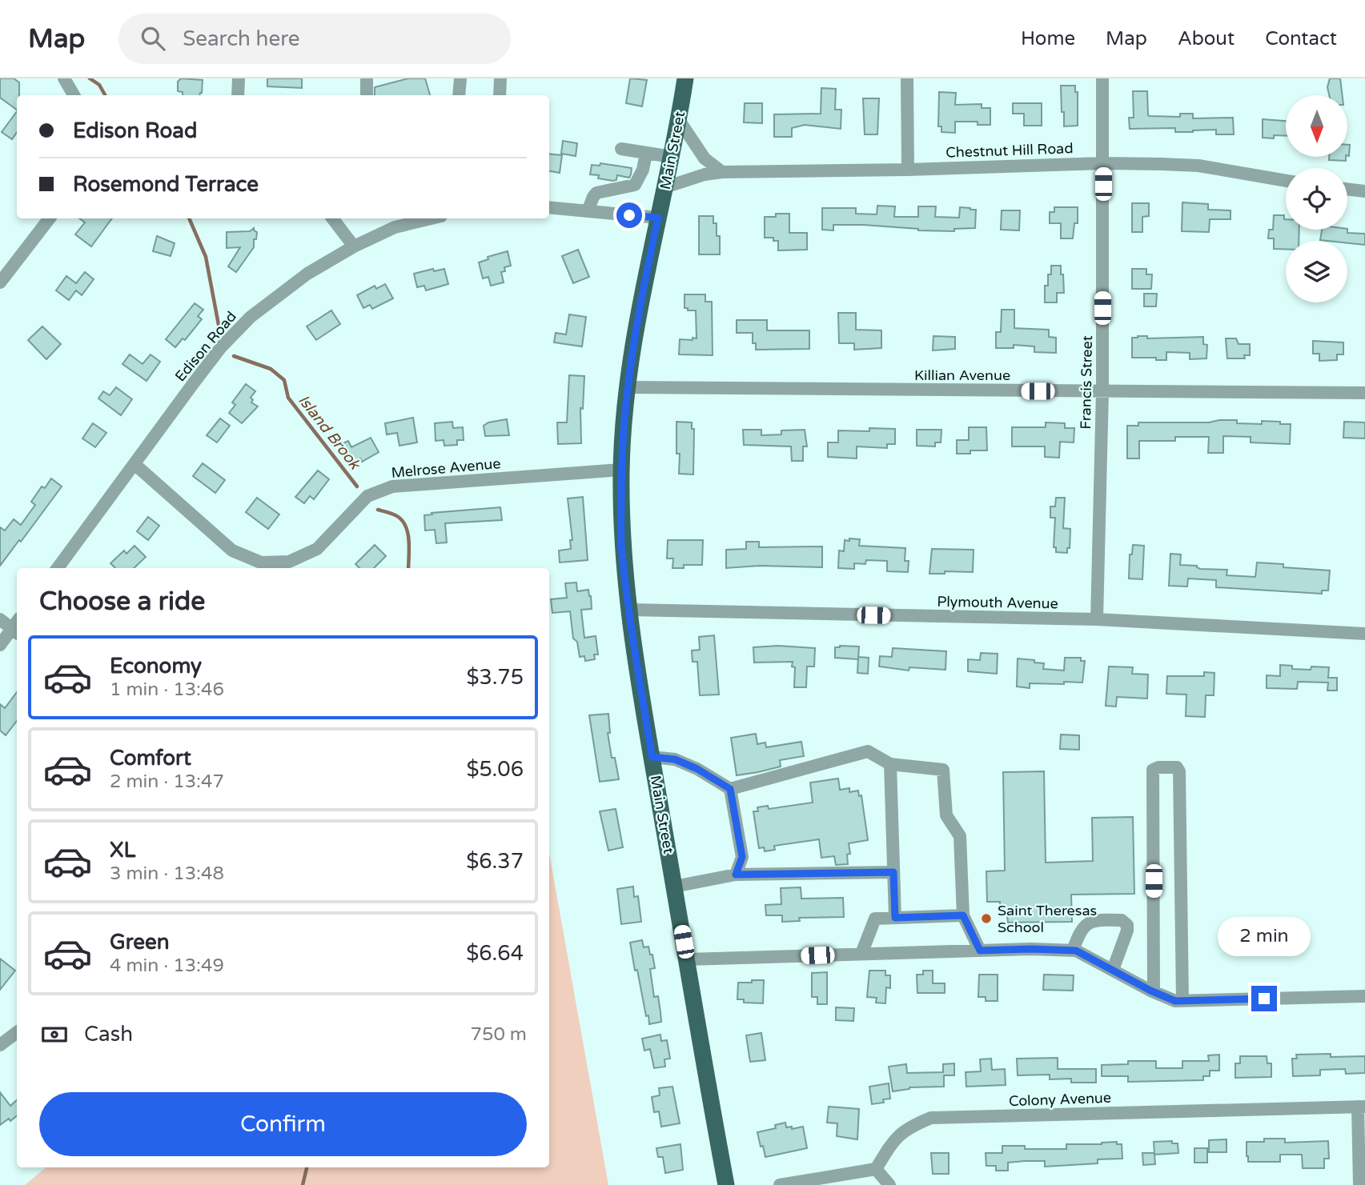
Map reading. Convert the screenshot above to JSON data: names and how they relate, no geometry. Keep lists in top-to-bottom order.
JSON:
{
  "streets": {
    "main road": ["Main Street"],
    "street": [
      "Chestnut Hill Road",
      "Edison Road",
      "Killian Avenue",
      "Francis Street",
      "Melrose Avenue",
      "Plymouth Avenue",
      "Colony Avenue"
    ]
  },
  "crossings": [
    ["Main Street", "Chestnut Hill Road"],
    ["Main Street", "Killian Avenue"],
    ["Main Street", "Melrose Avenue"],
    ["Main Street", "Plymouth Avenue"],
    ["Chestnut Hill Road", "Francis Street"],
    ["Edison Road", "Melrose Avenue"],
    ["Killian Avenue", "Francis Street"],
    ["Francis Street", "Plymouth Avenue"]
  ],
  "water": ["Island Brook"],
  "places": ["Saint Theresas School"],
  "north": "bottom",
  "page": {
    "header": "Map",
    "search": "Search here",
    "nav": [
      "Home",
      "Map",
      "About",
      "Contact"
    ],
    "banner": ["Edison Road", "Rosemond Terrace"],
    "heading": "Choose a ride",
    "list": [
      {
        "name": "Economy",
        "note": "1 min · 13:46",
        "value": "$3.75"
      },
      {
        "name": "Comfort",
        "note": "2 min · 13:47",
        "value": "$5.06"
      },
      {
        "name": "XL",
        "note": "3 min · 13:48",
        "value": "$6.37"
      },
      {
        "name": "Green",
        "note": "4 min · 13:49",
        "value": "$6.64"
      }
    ],
    "bubble": "2 min",
    "pay": ["Cash", "750 m"],
    "buttons": "Confirm"
  }
}
